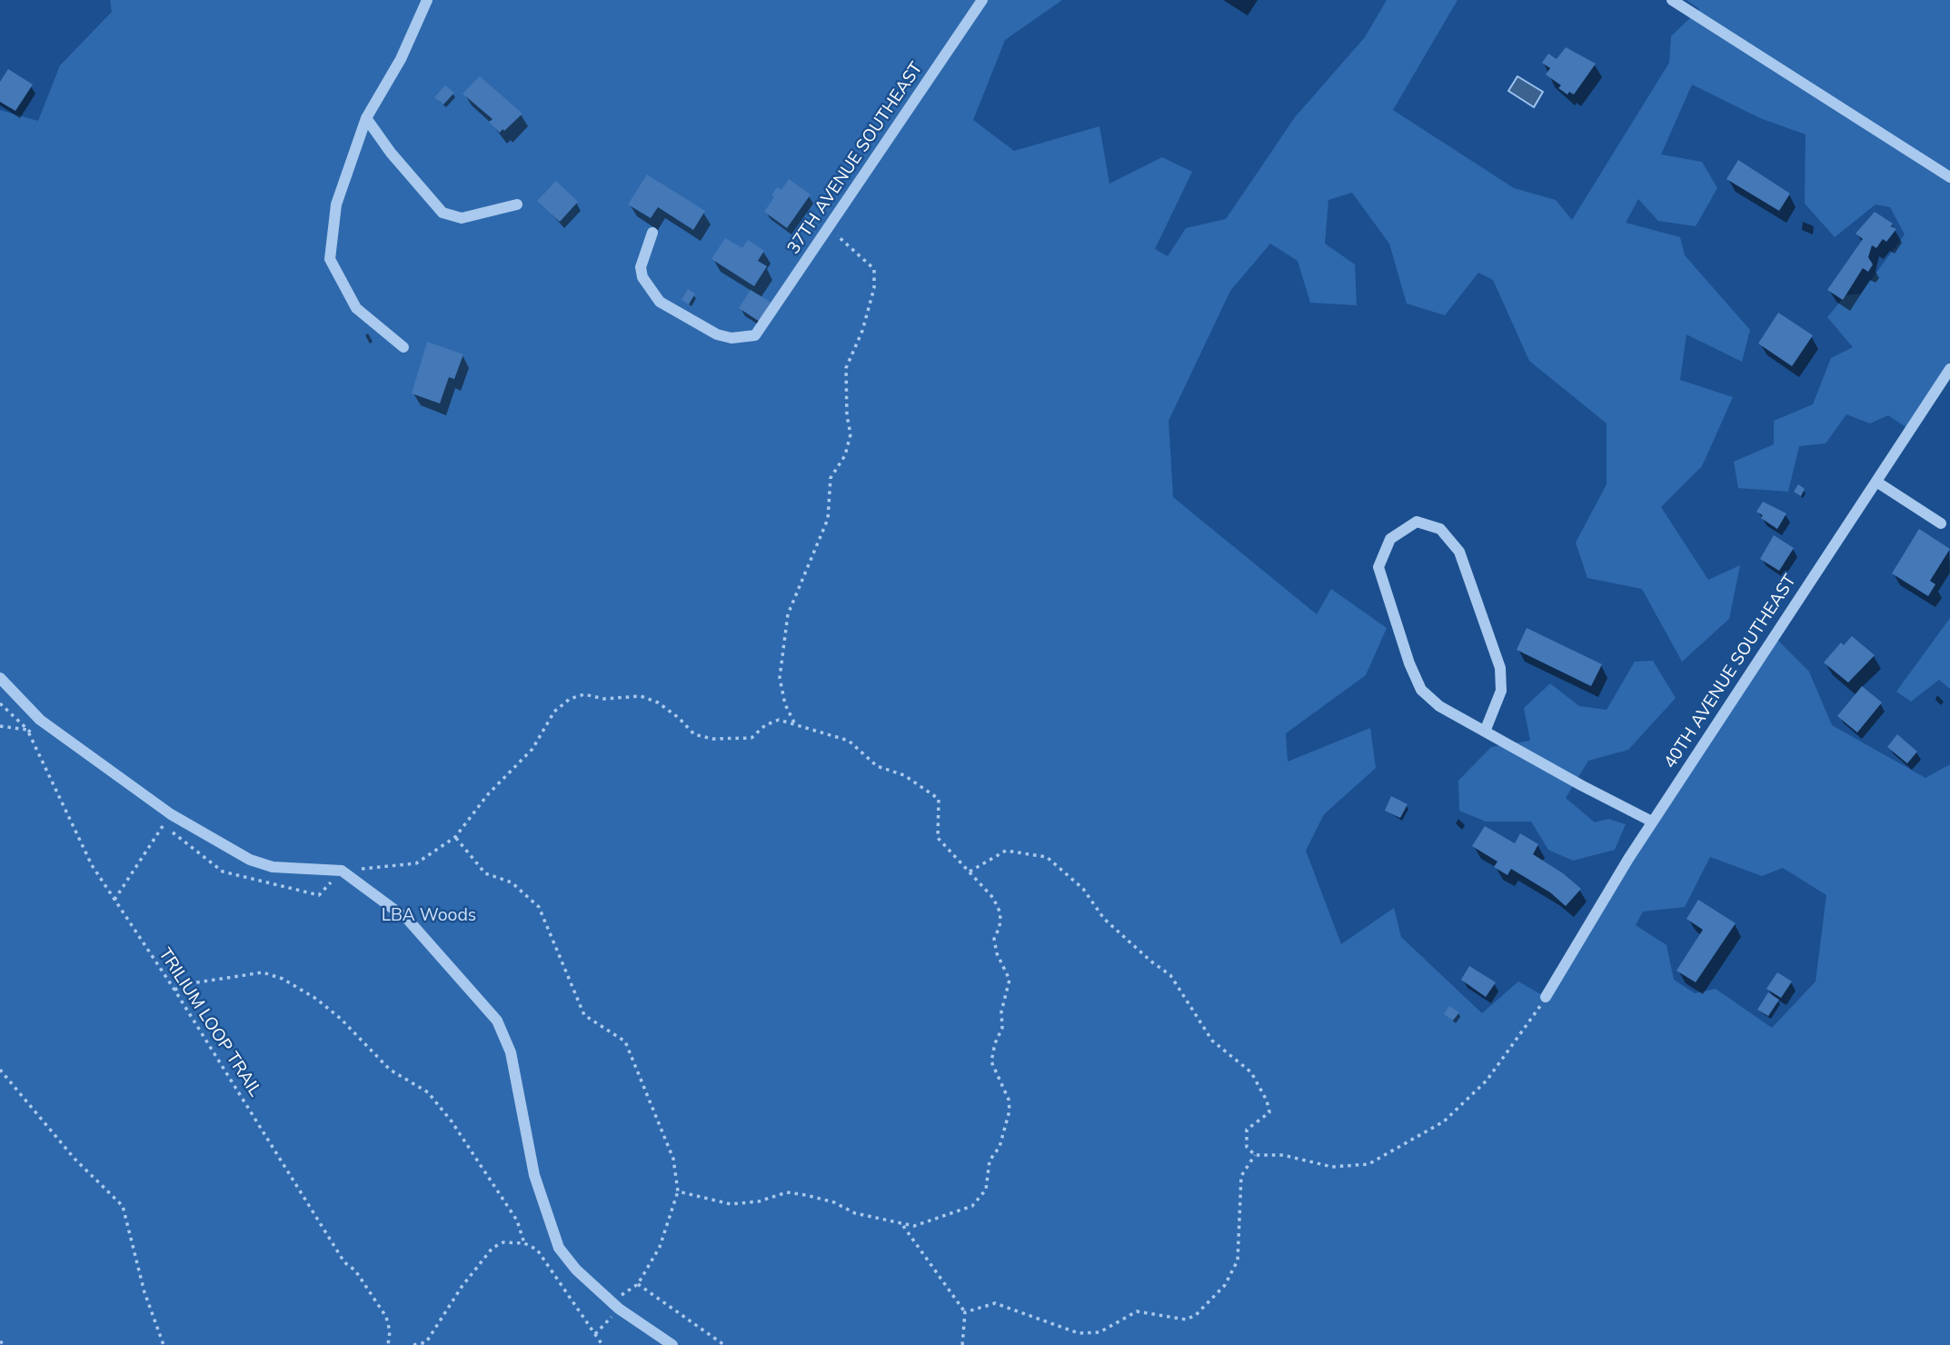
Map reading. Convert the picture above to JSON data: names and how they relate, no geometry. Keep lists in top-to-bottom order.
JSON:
{
  "streets": {
    "street": ["37TH AVENUE SOUTHEAST", "40TH AVENUE SOUTHEAST"],
    "path": ["TRILIUM LOOP TRAIL"]
  },
  "parks": ["LBA Woods"]
}
